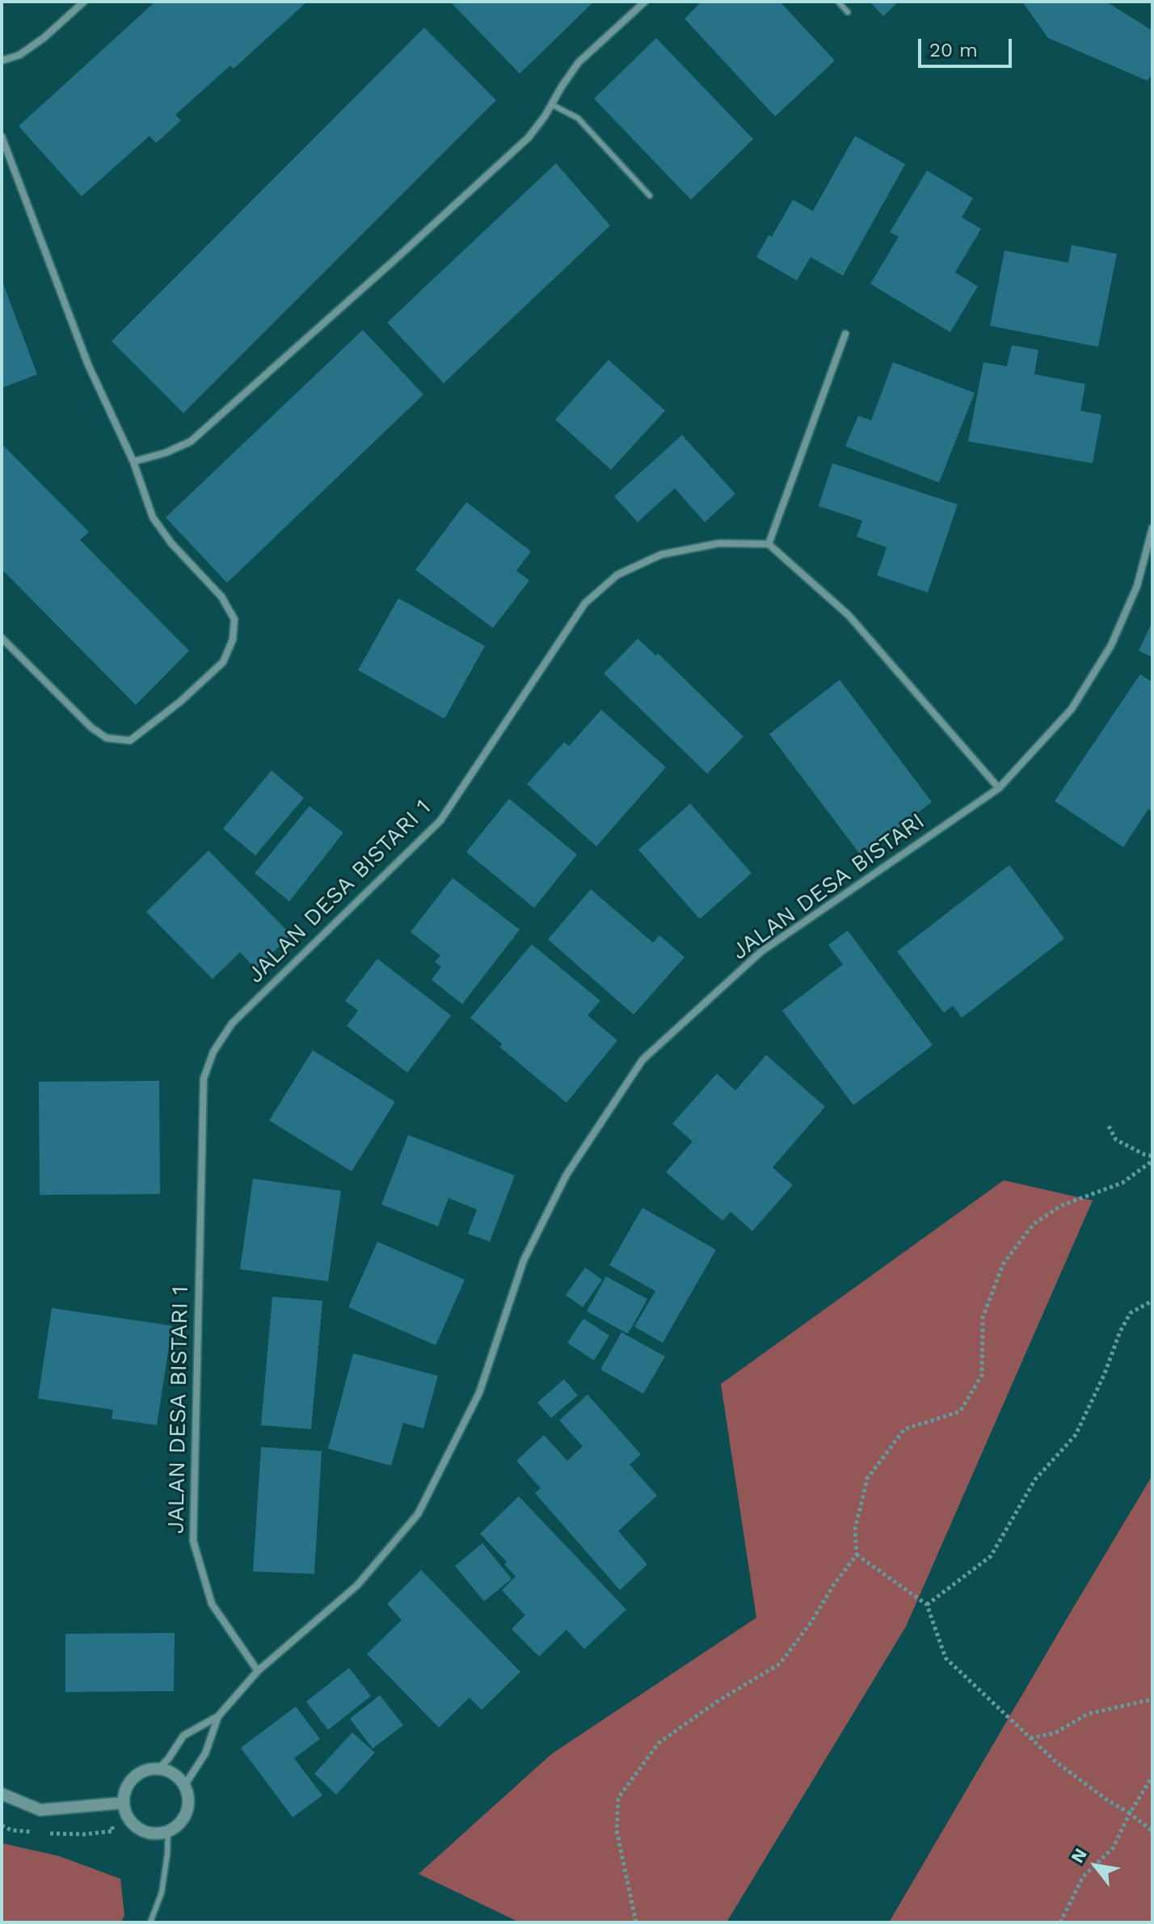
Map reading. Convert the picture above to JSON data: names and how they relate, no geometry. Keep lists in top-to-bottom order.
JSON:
{
  "streets": {
    "street": ["JALAN DESA BISTARI", "JALAN DESA BISTARI 1"]
  },
  "crossings": [
    ["JALAN DESA BISTARI", "JALAN DESA BISTARI 1"]
  ],
  "scale_bar": "20 m",
  "north": "top left"
}
